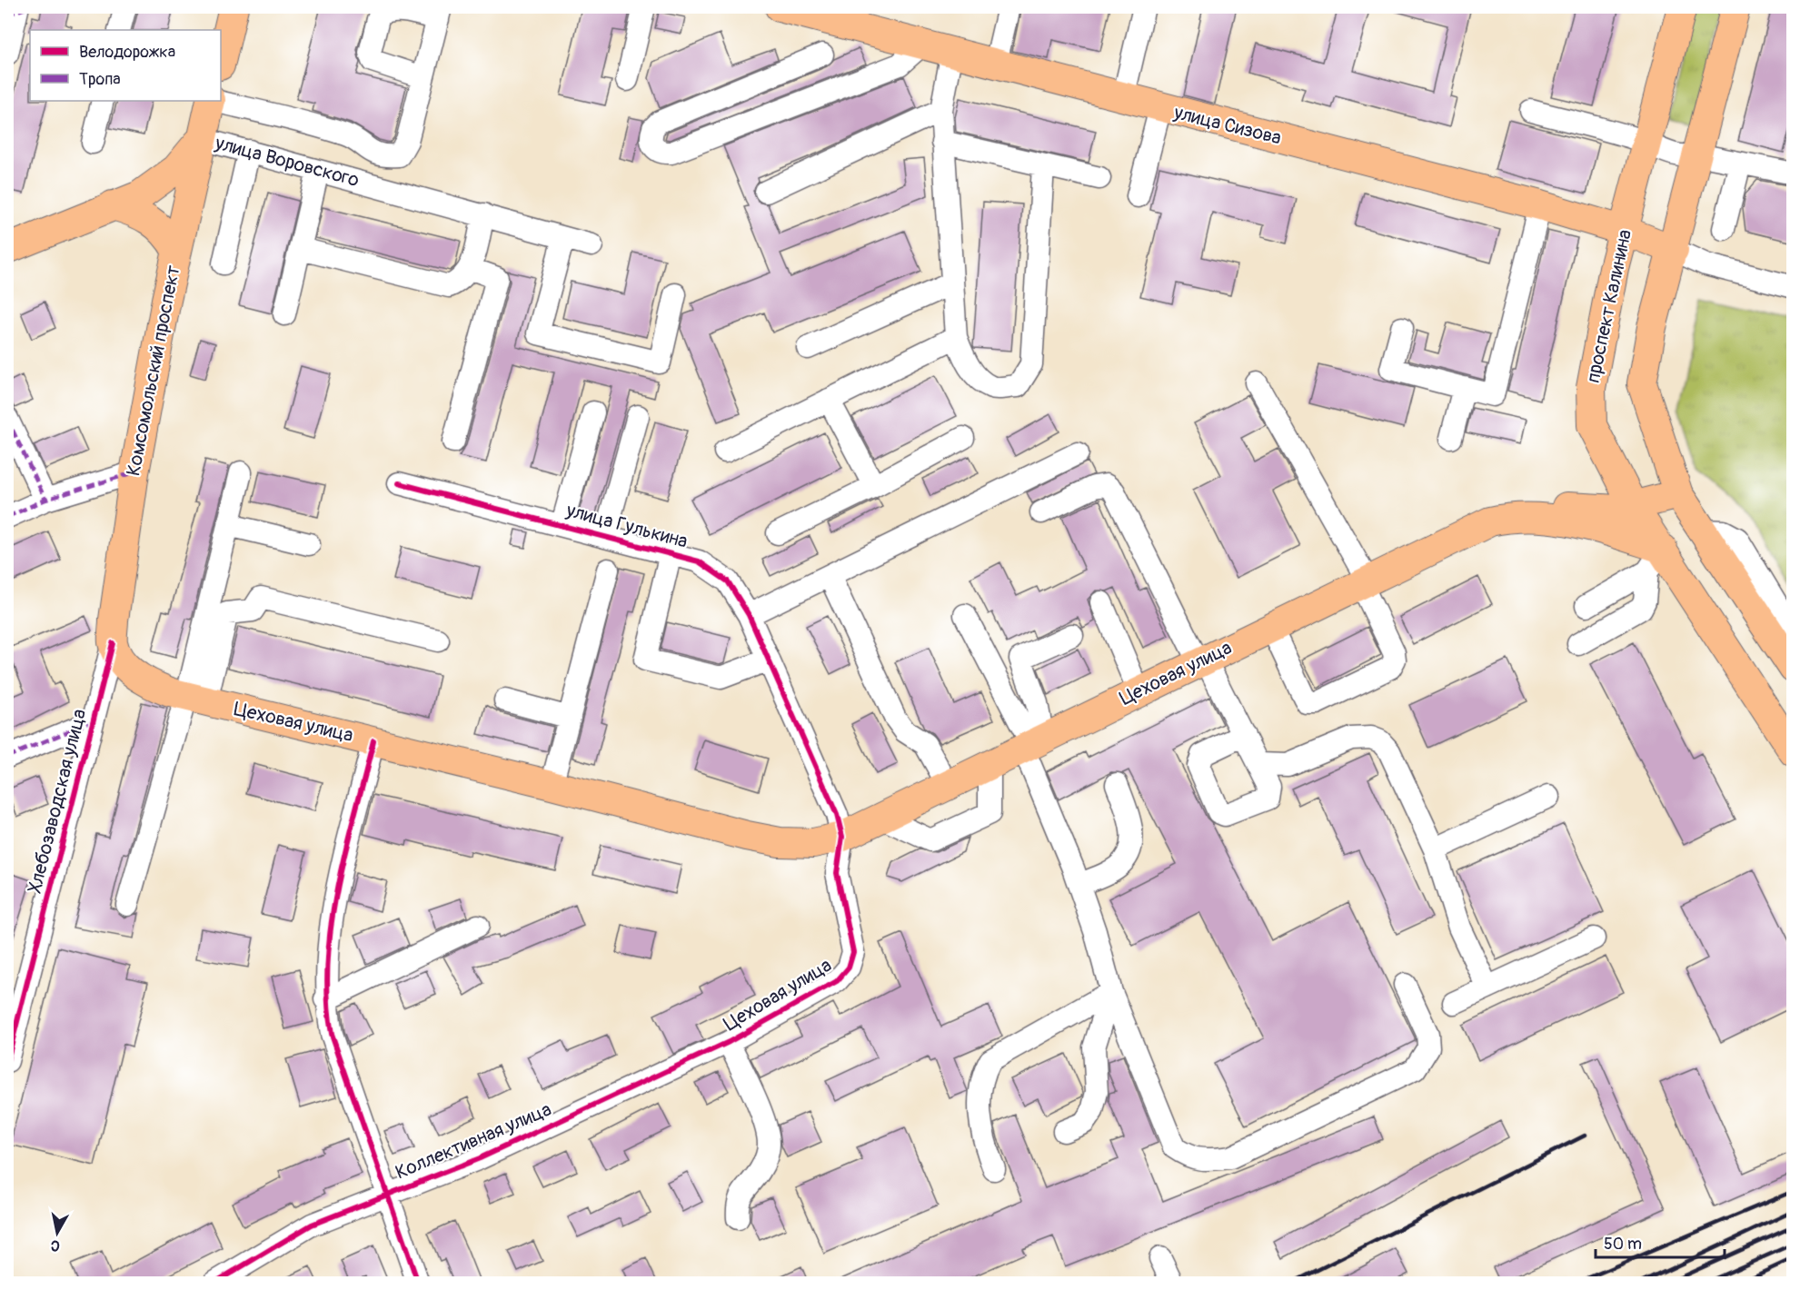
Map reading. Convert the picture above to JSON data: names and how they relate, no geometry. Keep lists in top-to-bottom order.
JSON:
{
  "streets": {
    "main road": [
      "улица Сизова",
      "улица Воровского",
      "проспект Калинина",
      "Комсомольский проспект",
      "Цеховая улица"
    ],
    "street": ["улица Гулькина", "Хлебозаводская улица", "Коллективная улица"]
  },
  "crossings": [
    ["улица Сизова", "проспект Калинина"],
    ["улица Воровского", "Комсомольский проспект"],
    ["проспект Калинина", "Цеховая улица"],
    ["Комсомольский проспект", "Цеховая улица"],
    ["Комсомольский проспект", "Хлебозаводская улица"],
    ["улица Гулькина", "Цеховая улица"],
    ["Цеховая улица", "Хлебозаводская улица"],
    ["Цеховая улица", "Коллективная улица"]
  ],
  "legend": ["Велодорожка", "Тропа"],
  "scale_bar": "50 m",
  "north": "bottom"
}
